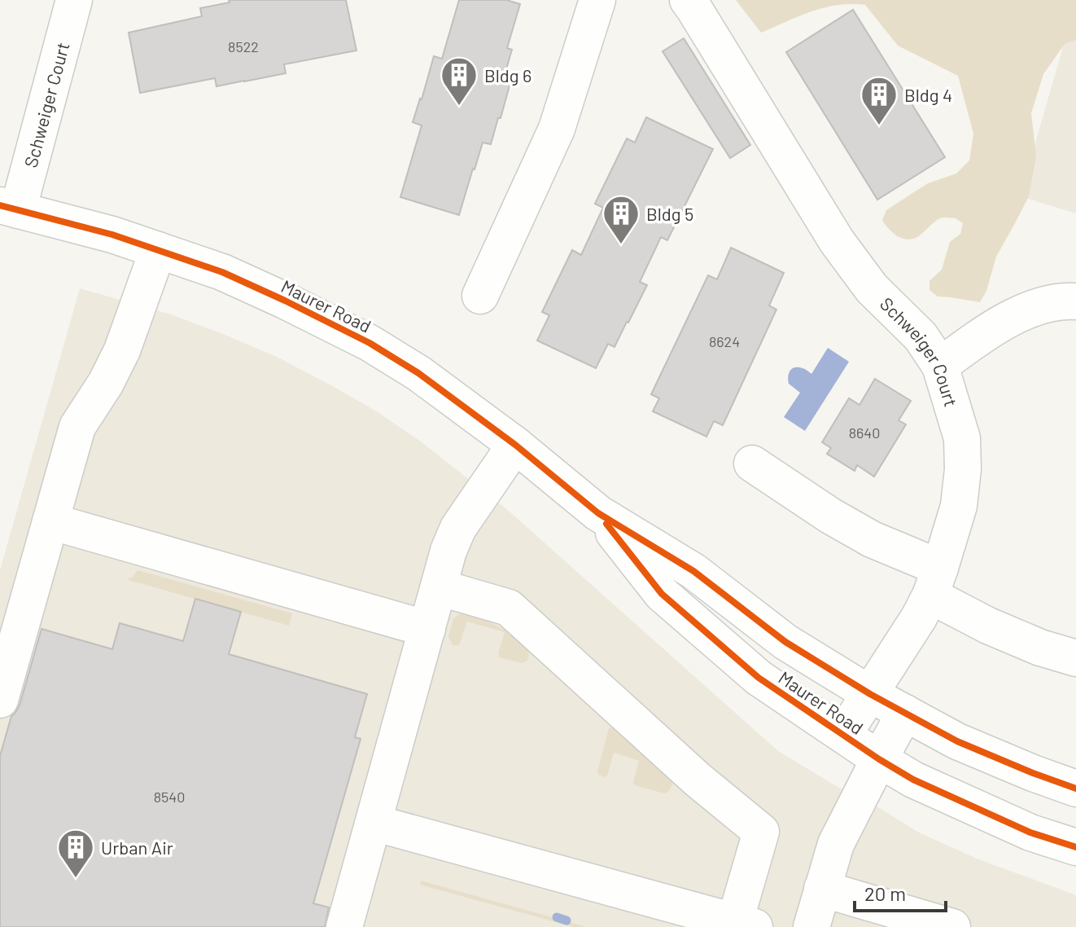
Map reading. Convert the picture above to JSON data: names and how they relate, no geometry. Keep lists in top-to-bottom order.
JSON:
{
  "streets": {
    "street": ["Schweiger Court", "Maurer Road"]
  },
  "crossings": [
    ["Schweiger Court", "Maurer Road"]
  ],
  "places": {
    "building": [
      "Bldg 6",
      "Bldg 4",
      "Bldg 5",
      "Urban Air"
    ]
  },
  "house_numbers": [
    "8522",
    "8624",
    "8640",
    "8540"
  ],
  "scale_bar": "20 m"
}
